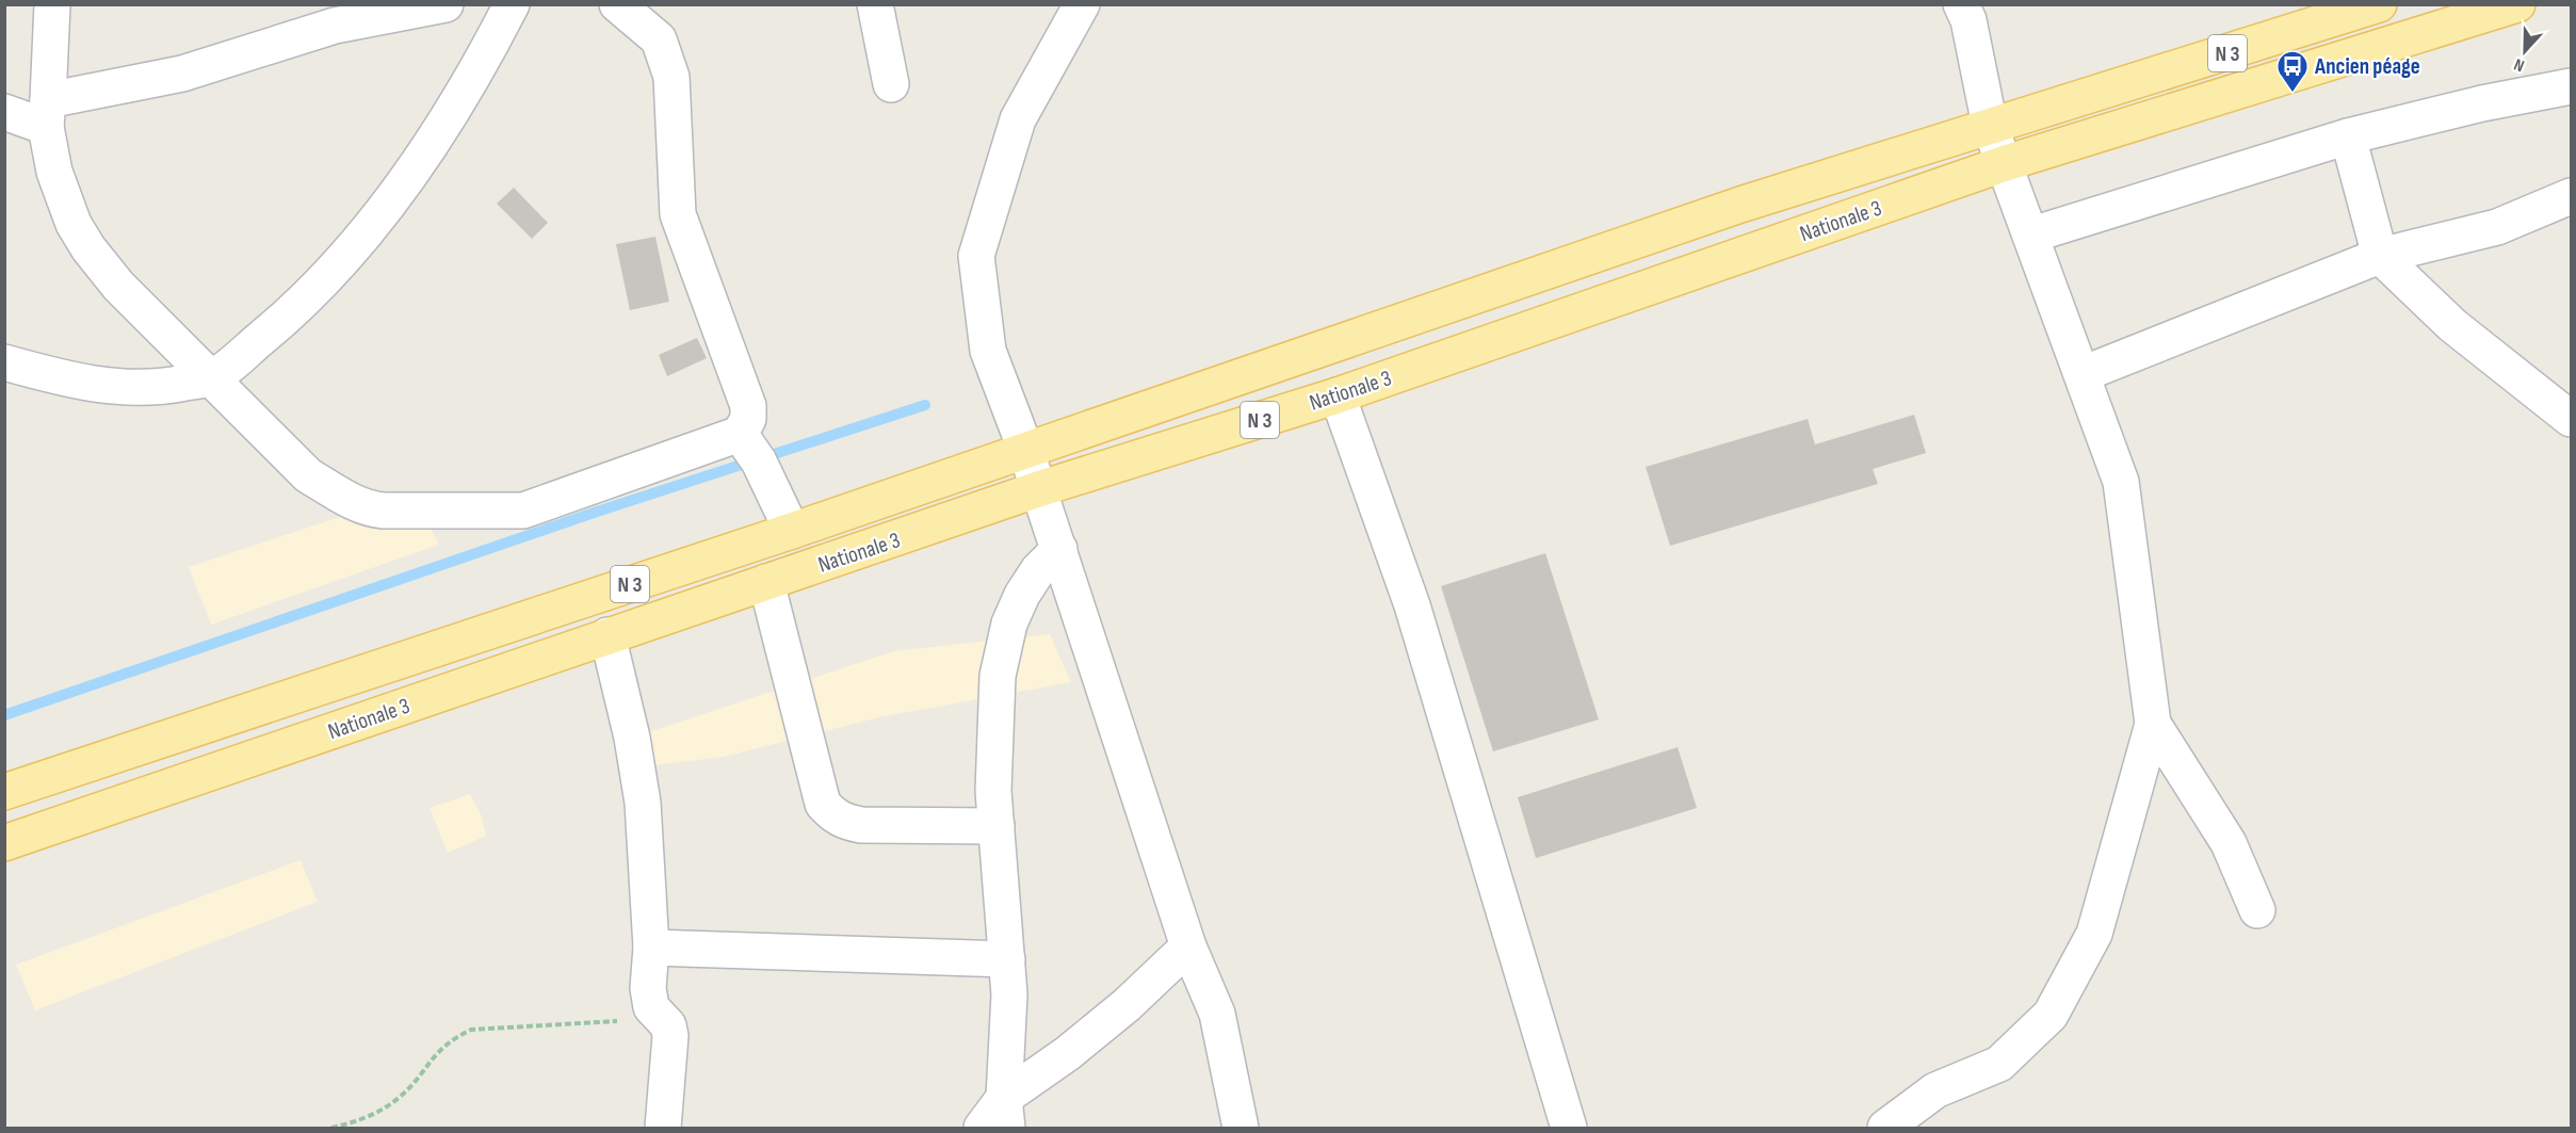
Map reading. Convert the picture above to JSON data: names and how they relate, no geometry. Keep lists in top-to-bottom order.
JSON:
{
  "streets": {
    "main road": ["N 3", "Nationale 3"]
  },
  "places": {
    "bus stop": ["Ancien péage"]
  },
  "north": "bottom"
}
